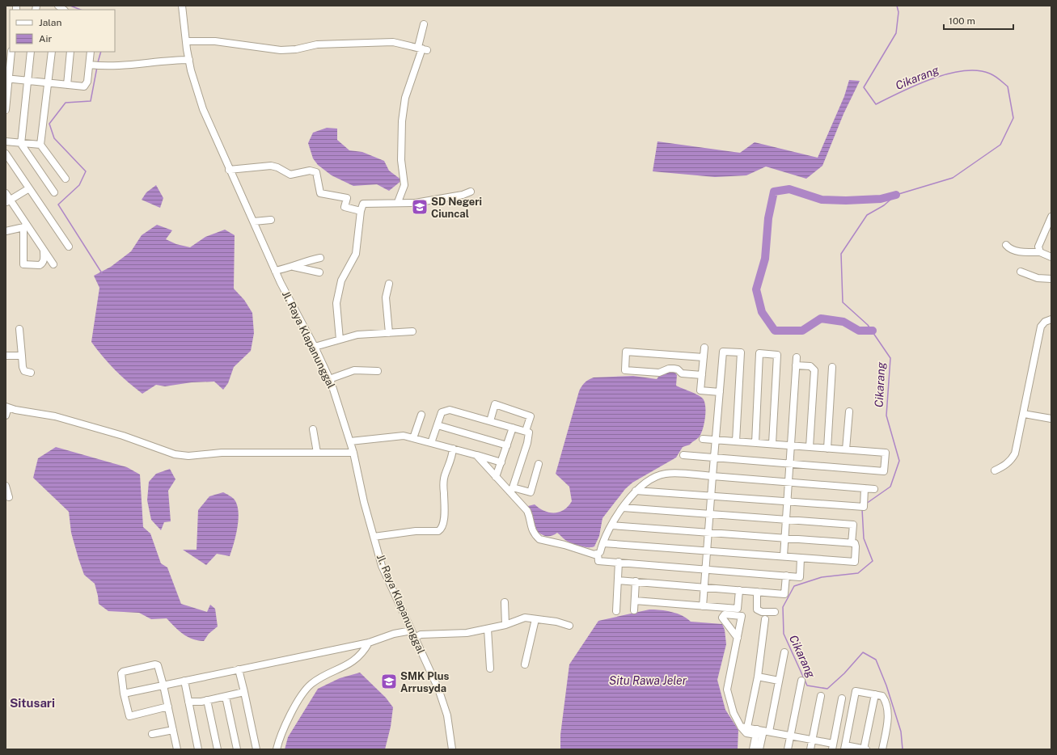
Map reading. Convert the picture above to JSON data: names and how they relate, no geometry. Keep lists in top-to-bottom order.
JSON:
{
  "streets": {
    "street": ["Jl. Raya Klapanunggal"]
  },
  "districts": ["Situsari"],
  "water": ["Cikarang", "Situ Rawa Jeler"],
  "places": {
    "school or university": ["SD Negeri Ciuncal", "SMK Plus Arrusyda"]
  },
  "legend": ["Jalan", "Air"],
  "scale_bar": "100 m"
}
